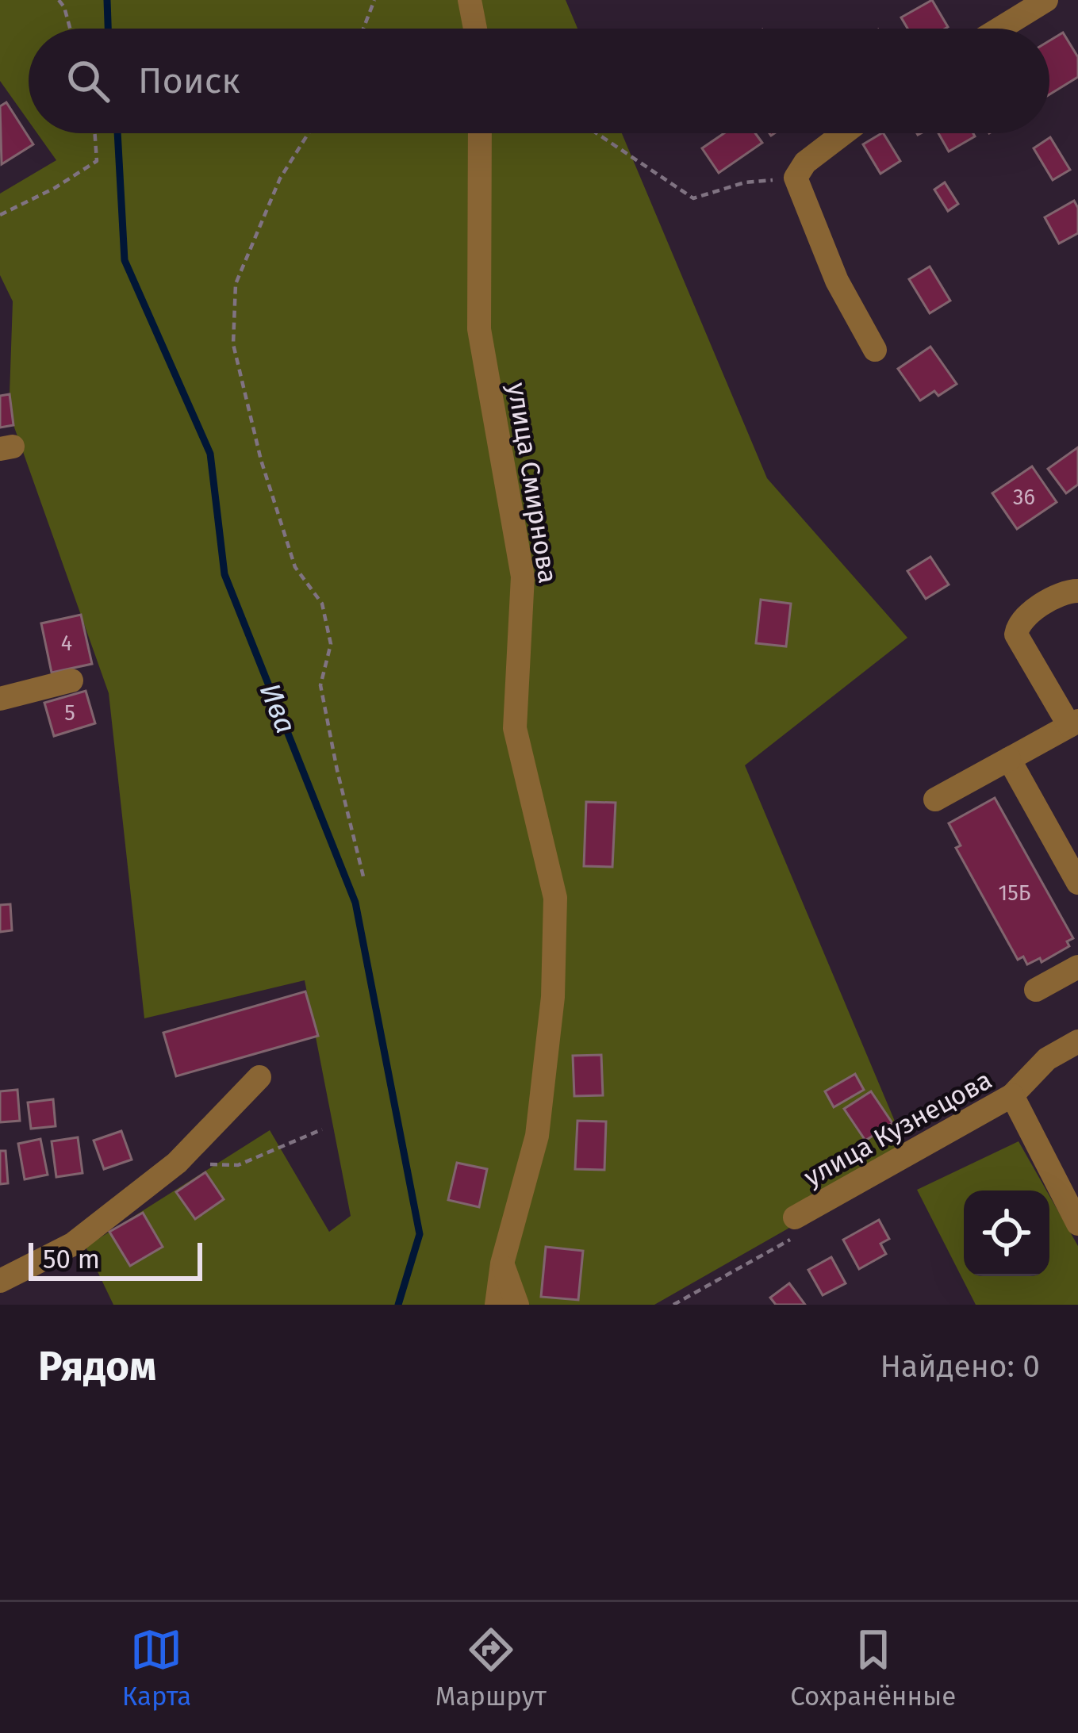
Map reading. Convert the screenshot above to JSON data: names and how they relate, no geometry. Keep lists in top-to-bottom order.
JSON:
{
  "streets": {
    "street": ["улица Смирнова", "улица Кузнецова"]
  },
  "water": ["Ива"],
  "house_numbers": [
    "36",
    "4",
    "5",
    "15Б"
  ],
  "scale_bar": "50 m",
  "page": {
    "search": "Поиск",
    "scale": "50 m",
    "heading": ["Рядом", "Найдено: 0"],
    "nav": ["Карта", "Маршрут", "Сохранённые"]
  }
}
